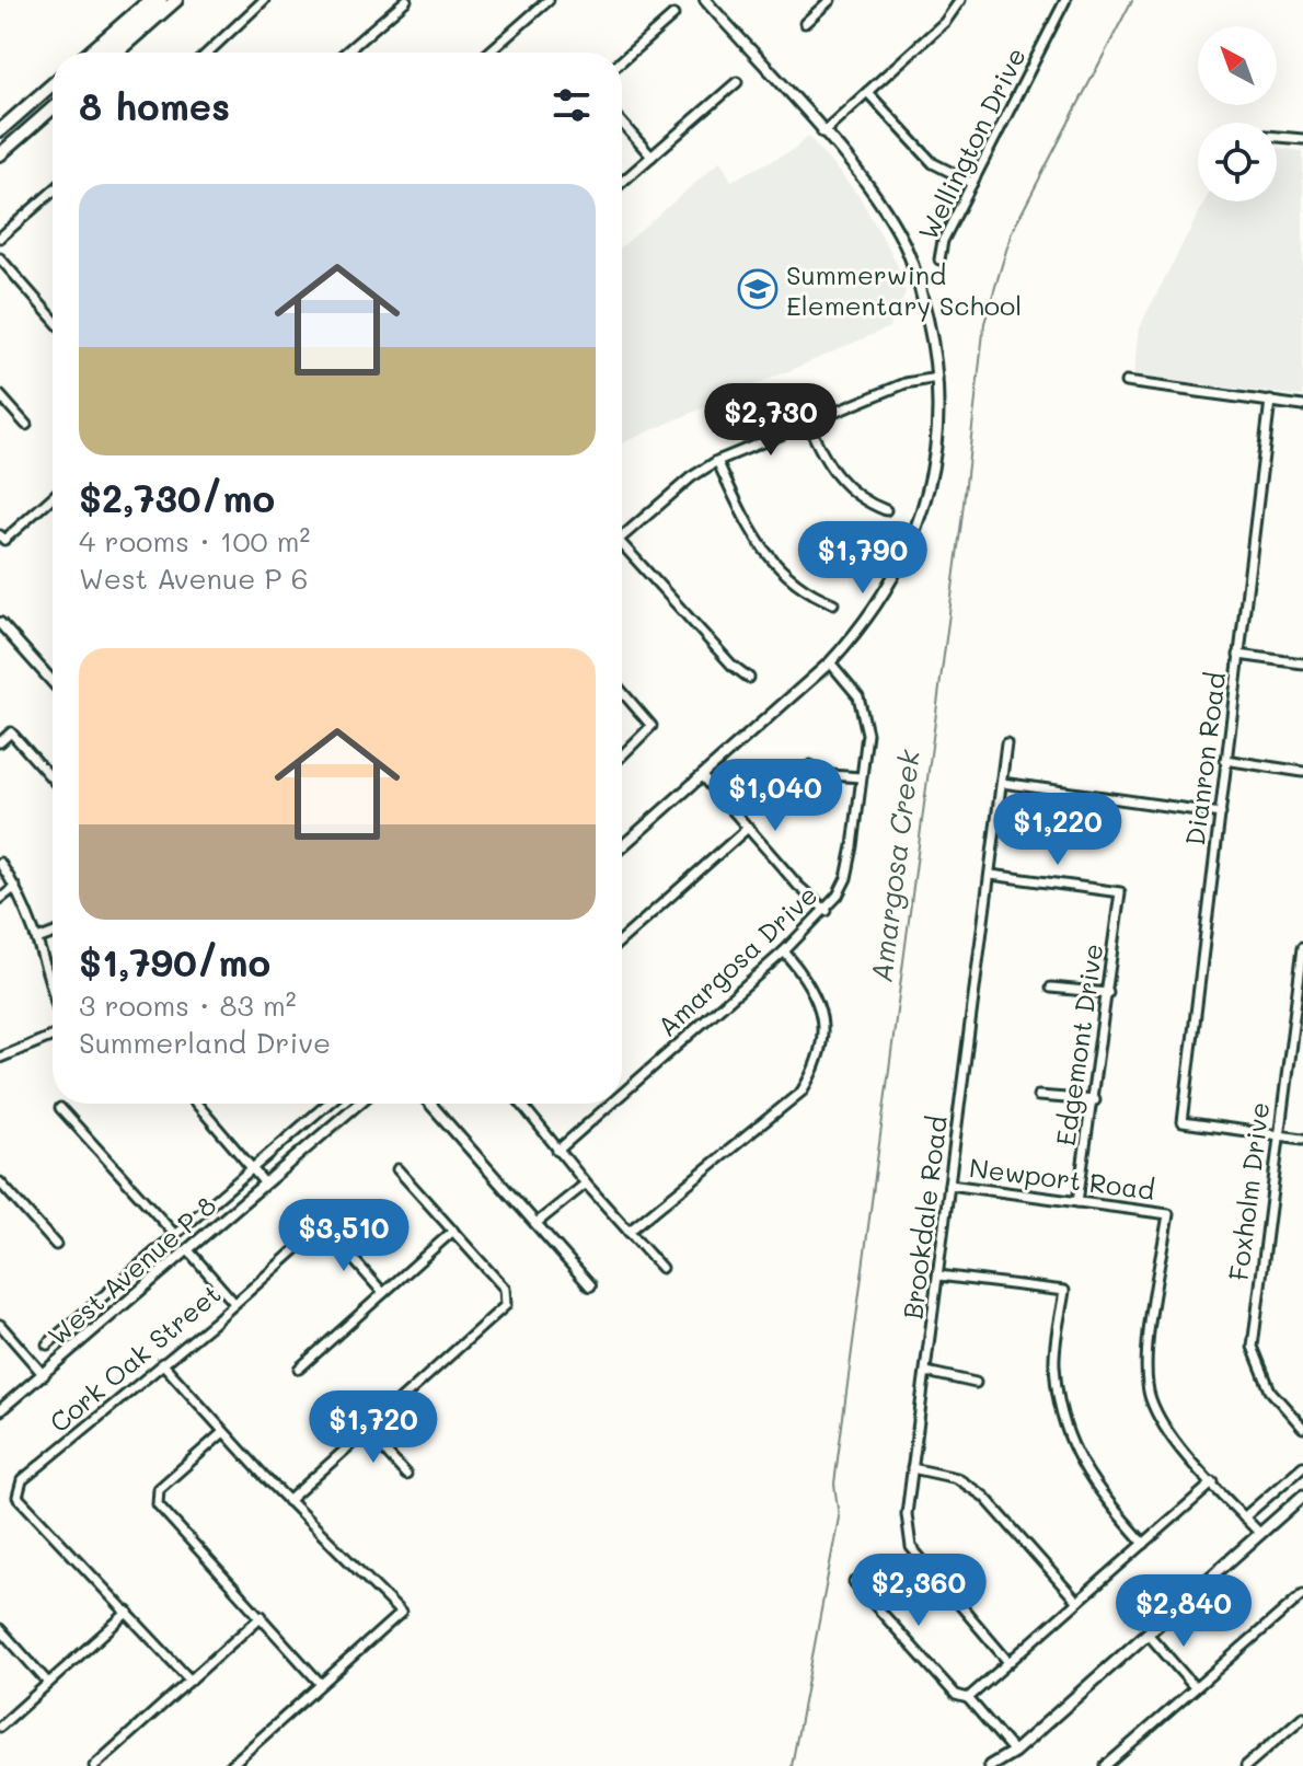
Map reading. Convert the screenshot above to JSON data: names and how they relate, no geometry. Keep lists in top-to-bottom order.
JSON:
{
  "streets": {
    "street": [
      "Wellington Drive",
      "Dianron Road",
      "Amargosa Drive",
      "Edgemont Drive",
      "Newport Road",
      "Foxholm Drive",
      "Brookdale Road",
      "West Avenue P 8",
      "Cork Oak Street"
    ]
  },
  "crossings": [
    ["Dianron Road", "Foxholm Drive"],
    ["Edgemont Drive", "Newport Road"],
    ["Edgemont Drive", "Brookdale Road"],
    ["Newport Road", "Brookdale Road"]
  ],
  "water": ["Amargosa Creek"],
  "places": {
    "school or university": ["Summerwind Elementary School"]
  },
  "north": "top left",
  "page": {
    "heading": "8 homes",
    "list": [
      {
        "name": "$2,730/mo",
        "note": "4 rooms · 100 m² · West Avenue P 6"
      },
      {
        "name": "$1,790/mo",
        "note": "3 rooms · 83 m² · Summerland Drive"
      }
    ],
    "price": [
      "$2,730",
      "$1,790",
      "$1,040",
      "$1,220",
      "$3,510",
      "$1,720",
      "$2,360",
      "$2,840"
    ]
  }
}
